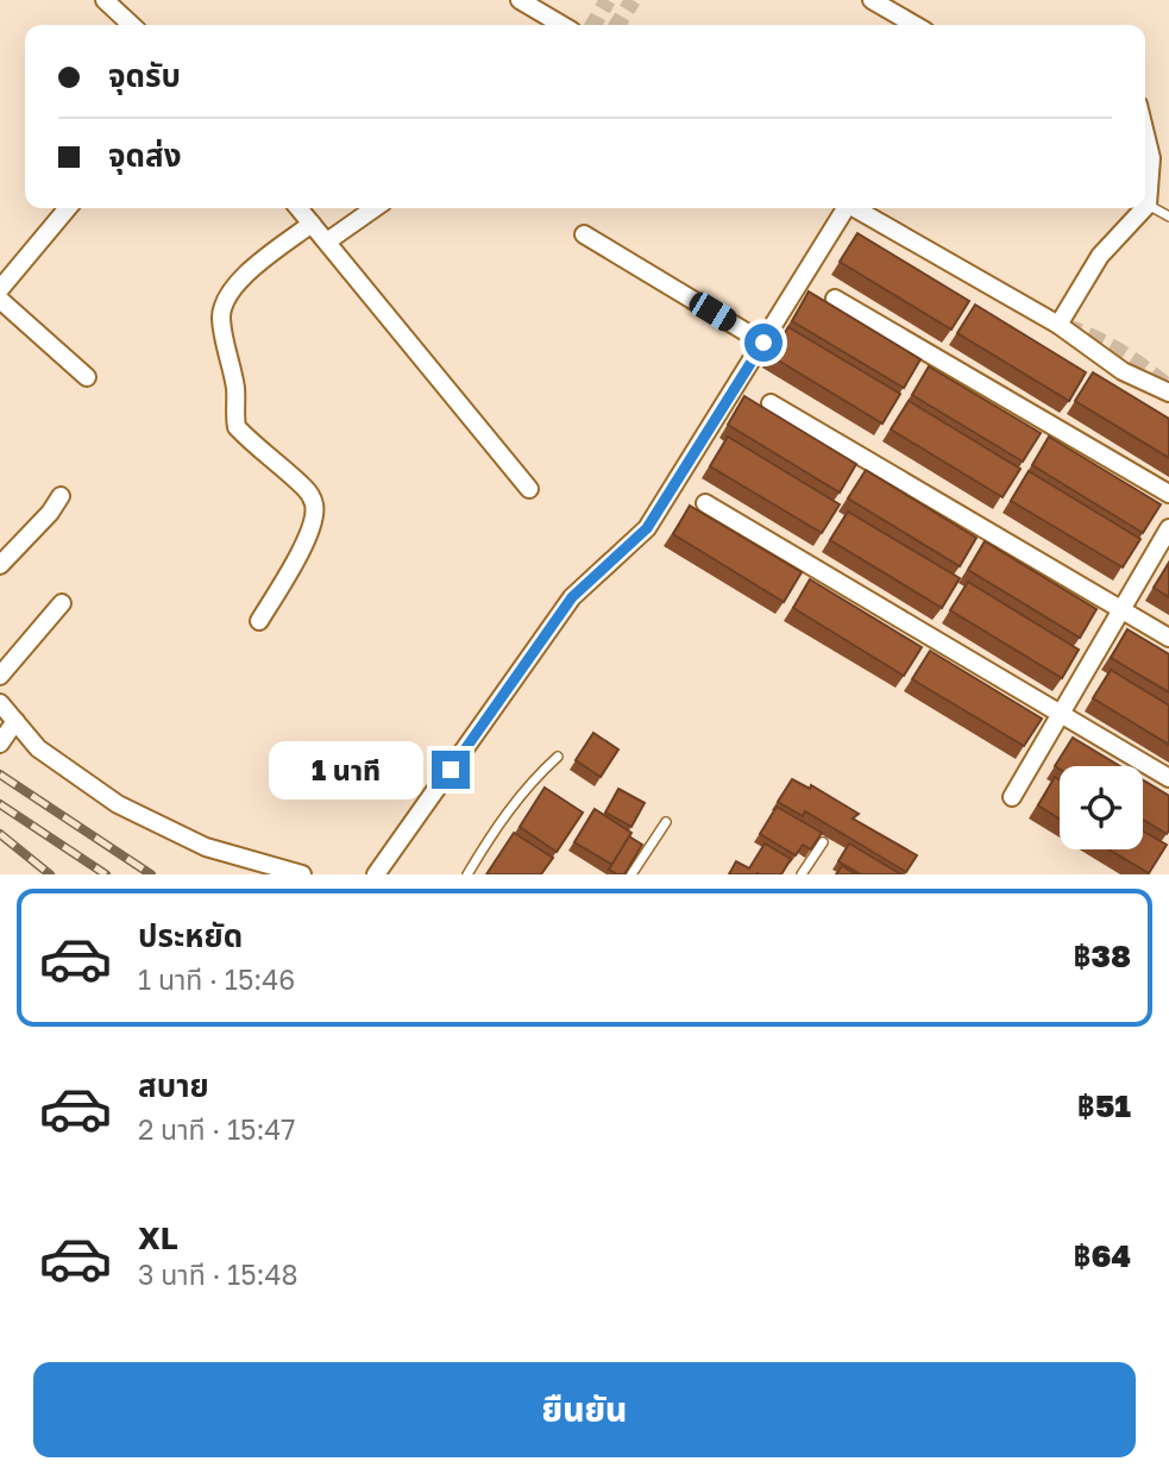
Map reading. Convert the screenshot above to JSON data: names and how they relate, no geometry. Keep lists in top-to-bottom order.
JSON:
{
  "page": {
    "banner": ["จุดรับ", "จุดส่ง"],
    "bubble": "1 นาที",
    "list": [
      {
        "name": "ประหยัด",
        "note": "1 นาที · 15:46",
        "value": "฿38"
      },
      {
        "name": "สบาย",
        "note": "2 นาที · 15:47",
        "value": "฿51"
      },
      {
        "name": "XL",
        "note": "3 นาที · 15:48",
        "value": "฿64"
      }
    ],
    "buttons": "ยืนยัน"
  }
}
